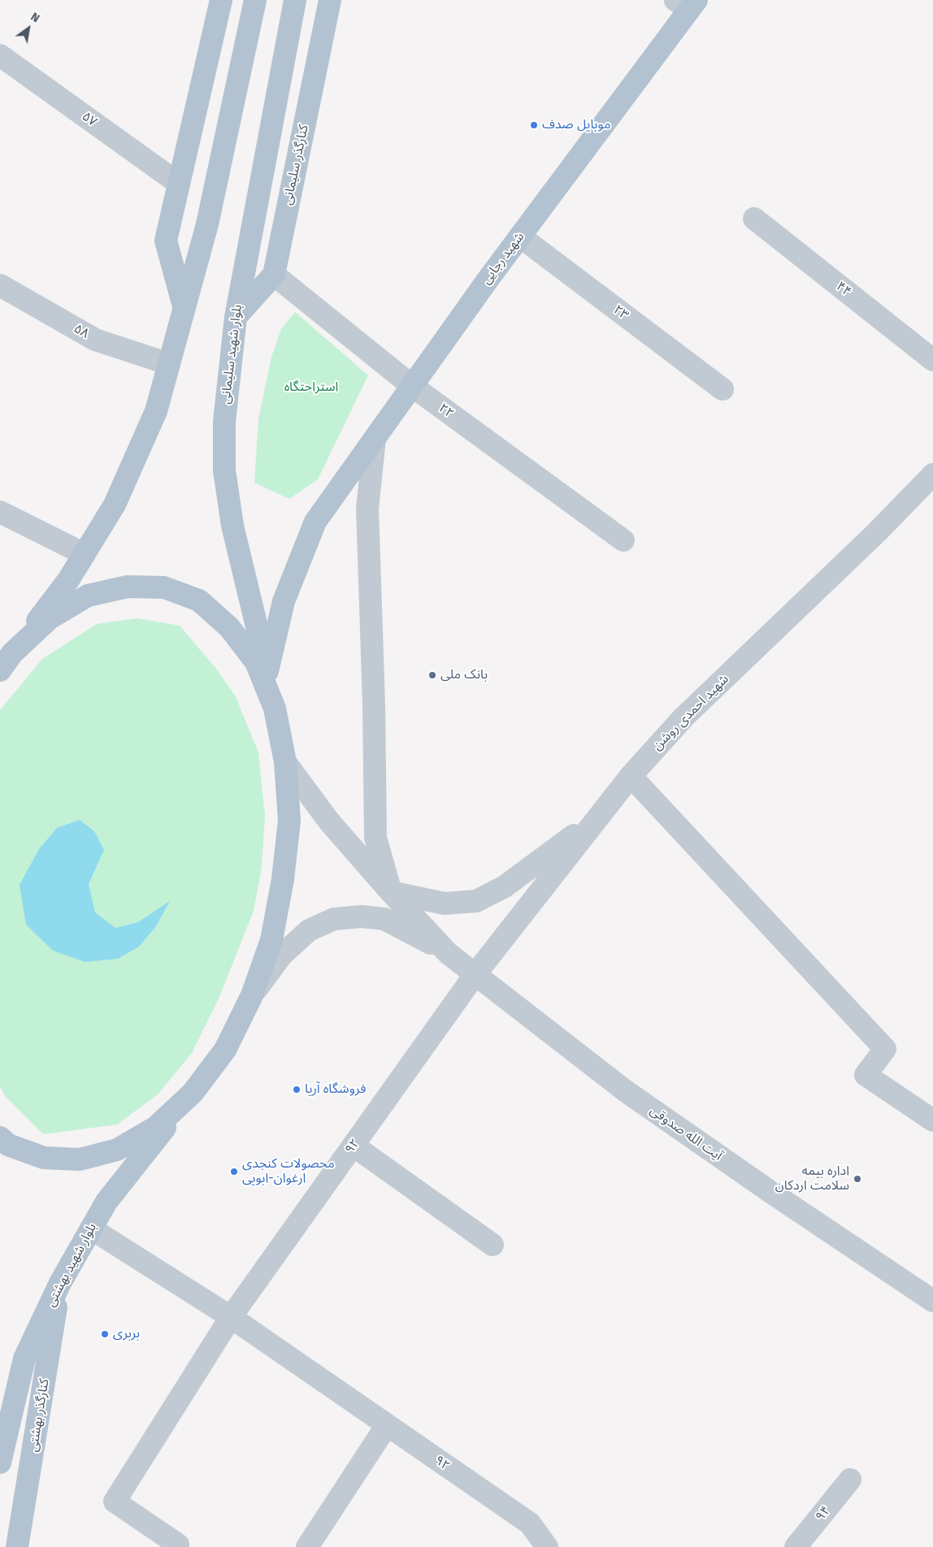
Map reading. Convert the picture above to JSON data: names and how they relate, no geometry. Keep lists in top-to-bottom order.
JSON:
{
  "streets": {
    "main road": [
      "کنارگذر سلیمانی",
      "شهید رجایی",
      "بلوار شهید سلیمانی",
      "بلوار شهید بهشتی",
      "کنارگذر بهشتی"
    ],
    "street": [
      "۵۷",
      "۴۴",
      "۲۳",
      "۵۸",
      "۲۲",
      "شهید احمدی روشن",
      "آیت الله صدوقی",
      "۹۲",
      "۹۴"
    ]
  },
  "crossings": [
    ["کنارگذر سلیمانی", "۲۲"],
    ["شهید رجایی", "۲۳"],
    ["شهید رجایی", "بلوار شهید سلیمانی"],
    ["شهید رجایی", "۲۲"],
    ["شهید احمدی روشن", "آیت الله صدوقی"],
    ["شهید احمدی روشن", "۹۲"],
    ["آیت الله صدوقی", "۹۲"],
    ["۹۲", "بلوار شهید بهشتی"],
    ["بلوار شهید بهشتی", "کنارگذر بهشتی"]
  ],
  "parks": ["استراحتگاه"],
  "places": [
    "موبایل صدف",
    "بانک ملی",
    "فروشگاه آریا",
    "محصولات کنجدی ارغوان-ابویی",
    "اداره بیمه سلامت اردکان",
    "بربری"
  ],
  "north": "top right"
}
